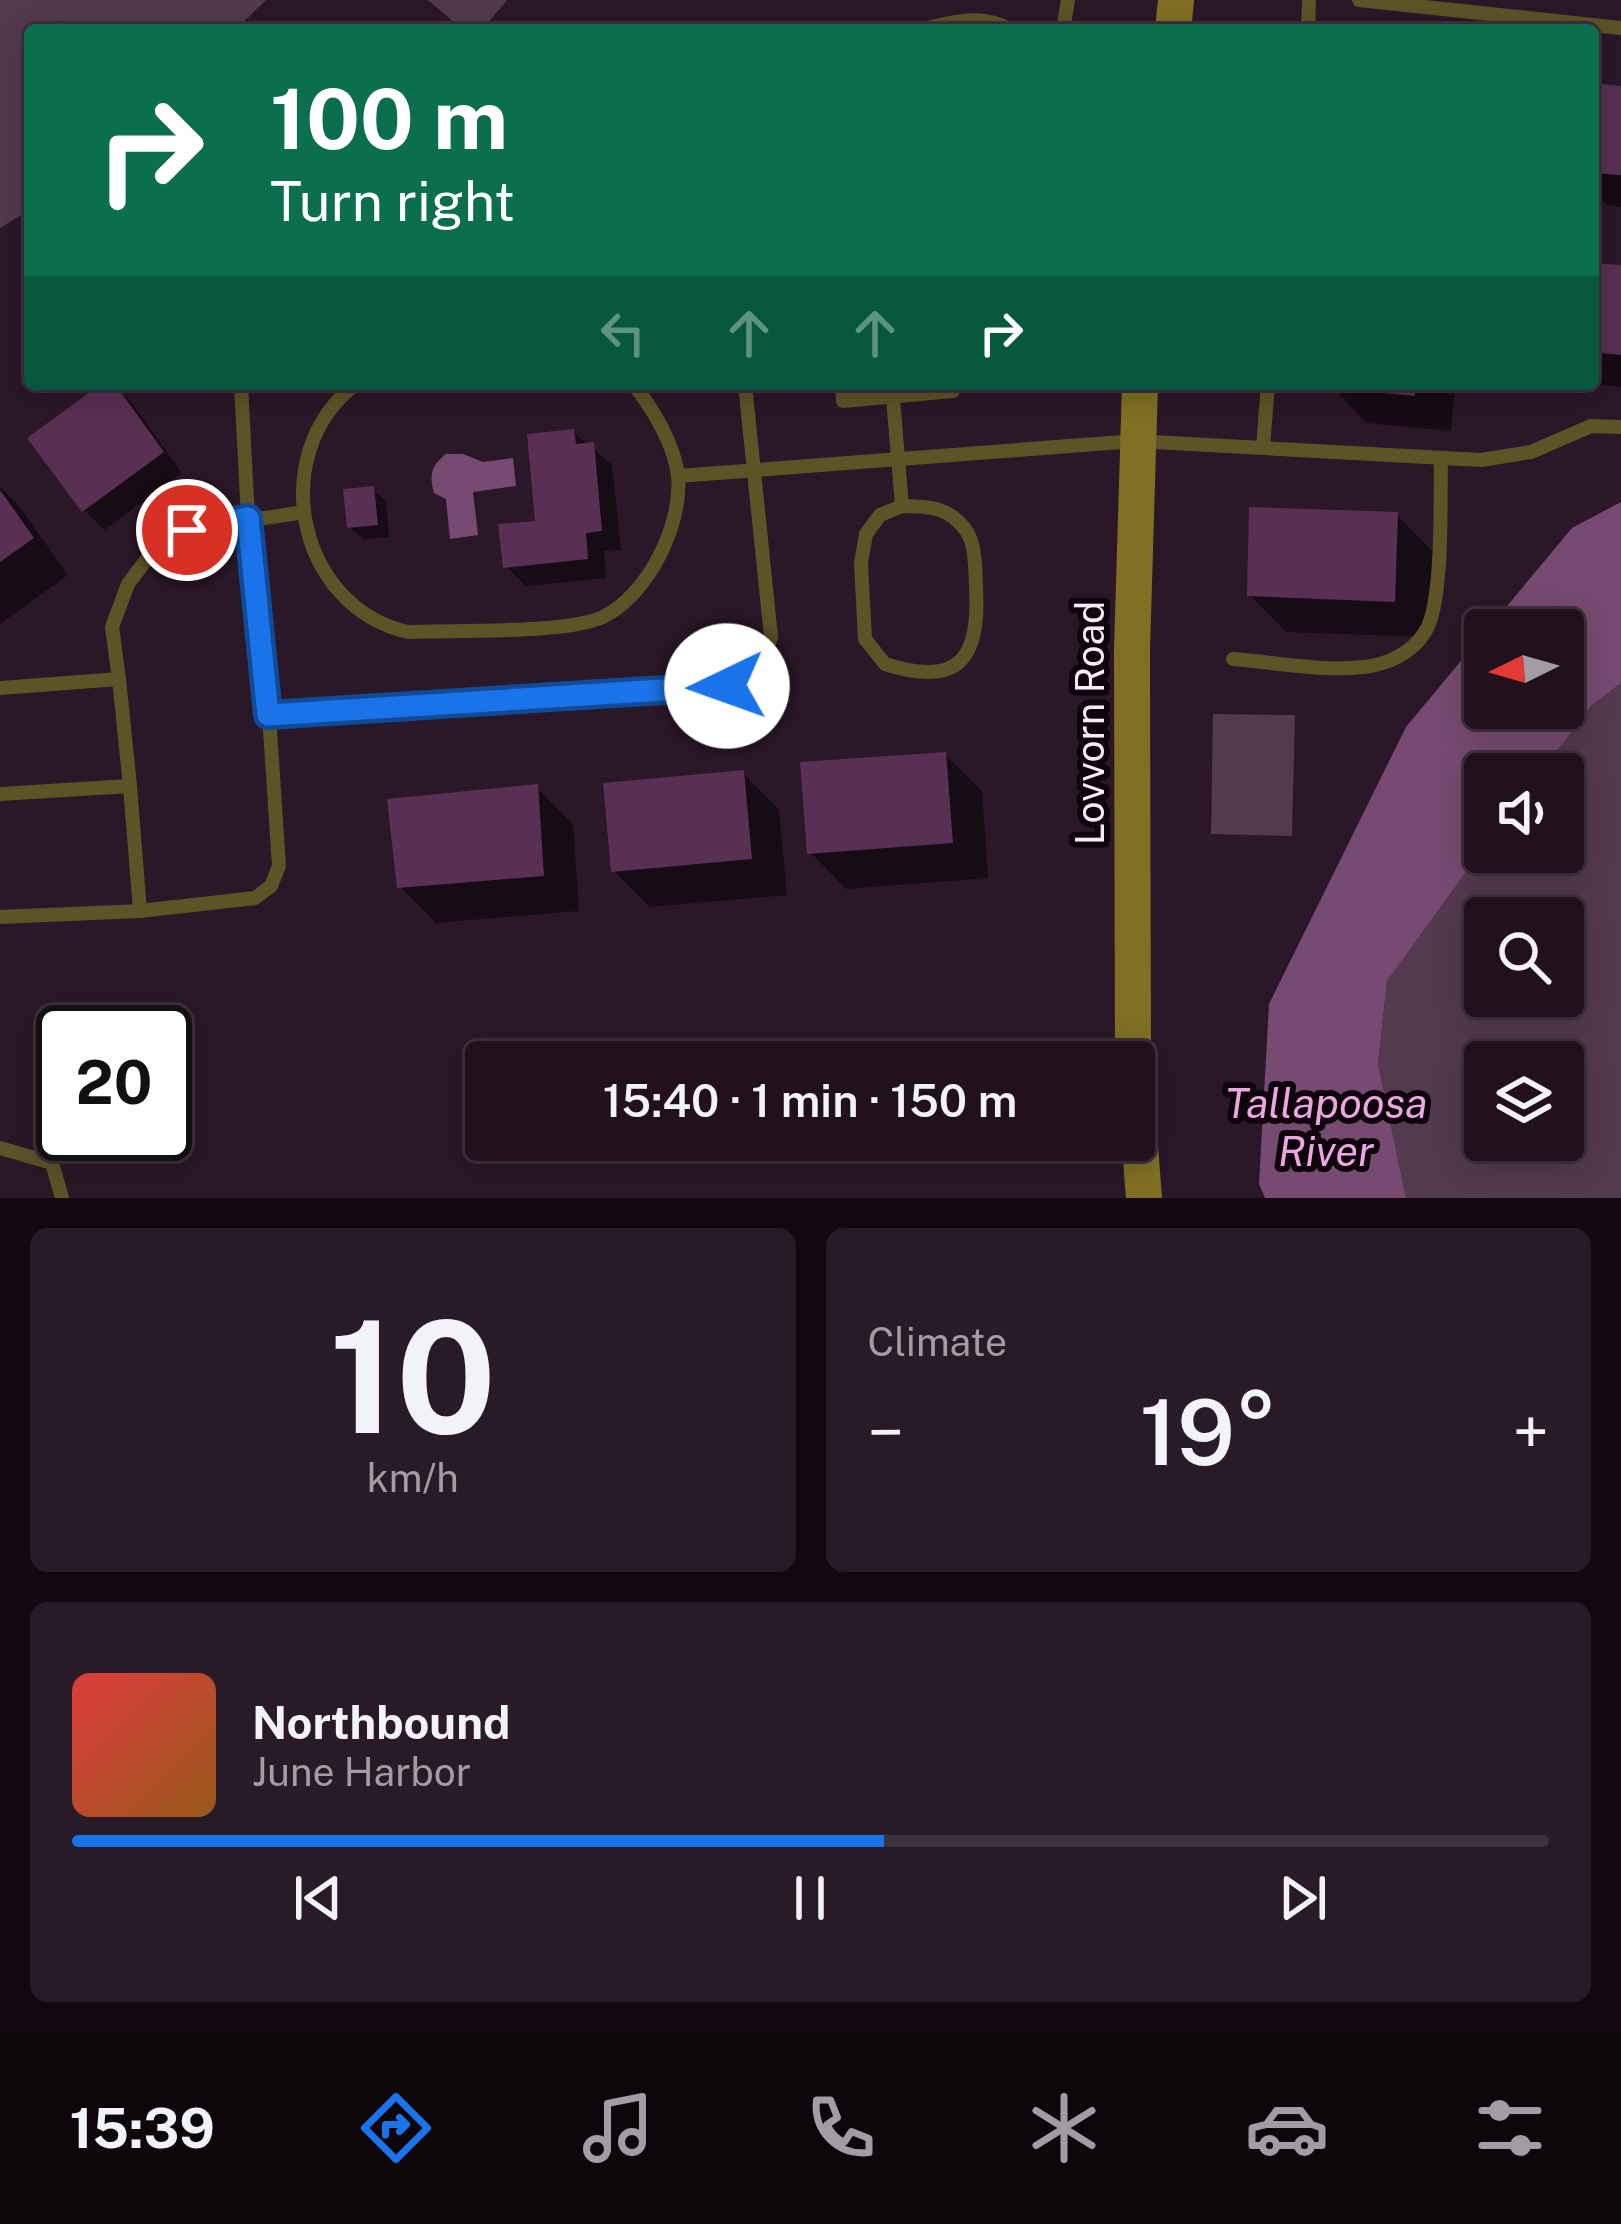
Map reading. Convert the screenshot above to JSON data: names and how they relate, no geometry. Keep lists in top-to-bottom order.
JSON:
{
  "streets": {
    "street": ["Lovvorn Road"]
  },
  "water": ["Tallapoosa River"],
  "north": "left",
  "page": {
    "turn": ["100 m", "Turn right"],
    "limit": "20",
    "trip": "15:40 · 1 min · 150 m",
    "tile": [
      ["10", "km/h"],
      "Climate"
    ],
    "heat": ["−", "19°", "+"],
    "song": ["Northbound", "June Harbor"],
    "tabs": "15:39"
  }
}
